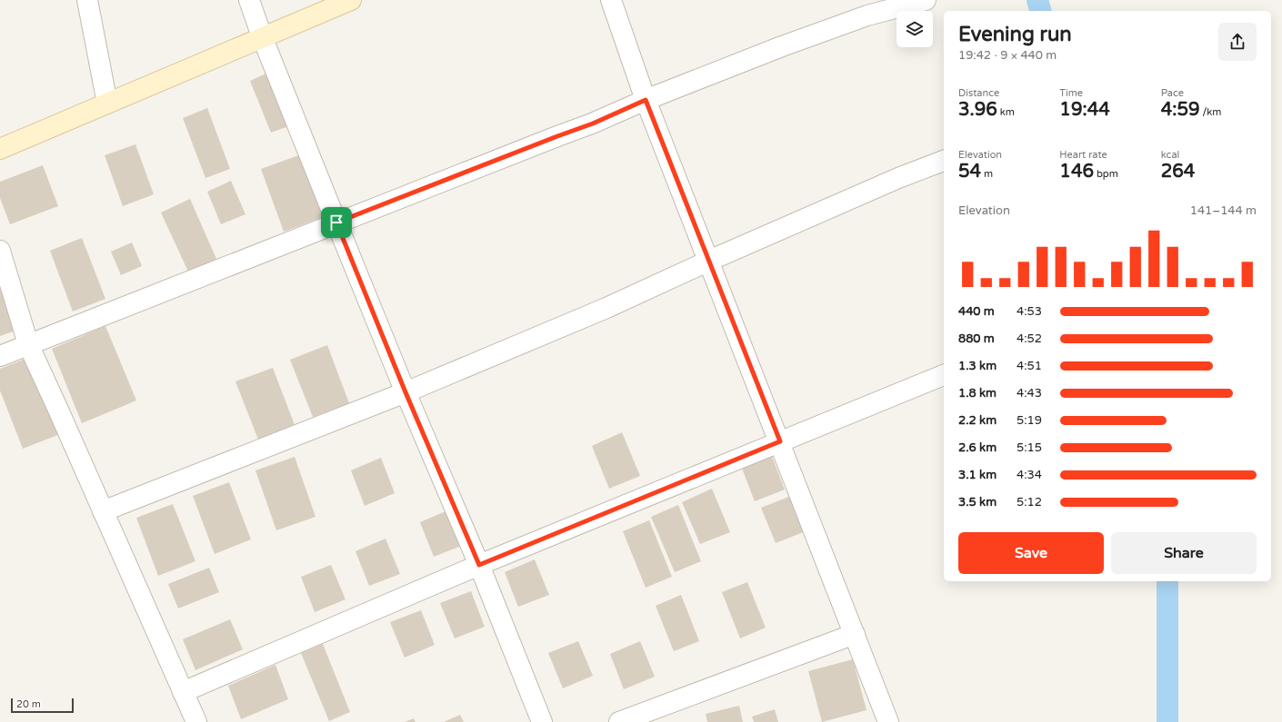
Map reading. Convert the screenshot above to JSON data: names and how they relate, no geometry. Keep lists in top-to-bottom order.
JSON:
{
  "scale_bar": "20 m",
  "page": {
    "heading": ["Evening run", "19:42 · 9 × 440 m"],
    "stats": [
      ["Distance", "3.96 km"],
      ["Time", "19:44"],
      ["Pace", "4:59 /km"],
      ["Elevation", "54 m"],
      ["Heart rate", "146 bpm"],
      ["kcal", "264"]
    ],
    "chart": ["Elevation", "141–144 m"],
    "list": [
      {
        "name": "440 m",
        "note": "4:53"
      },
      {
        "name": "880 m",
        "note": "4:52"
      },
      {
        "name": "1.3 km",
        "note": "4:51"
      },
      {
        "name": "1.8 km",
        "note": "4:43"
      },
      {
        "name": "2.2 km",
        "note": "5:19"
      },
      {
        "name": "2.6 km",
        "note": "5:15"
      },
      {
        "name": "3.1 km",
        "note": "4:34"
      },
      {
        "name": "3.5 km",
        "note": "5:12"
      }
    ],
    "buttons": ["Save", "Share"],
    "scale": "20 m"
  }
}
